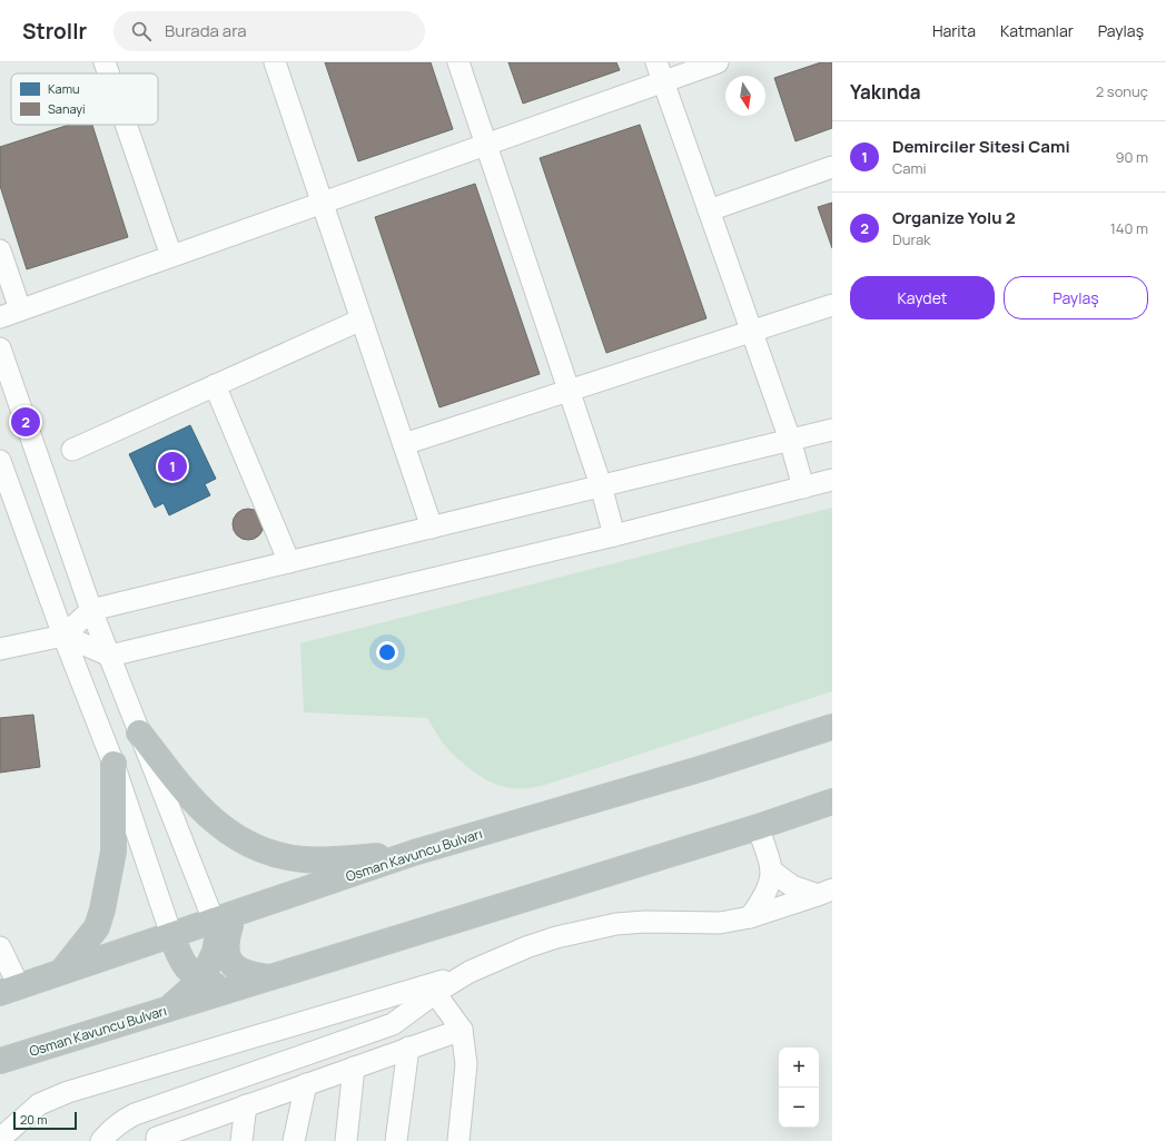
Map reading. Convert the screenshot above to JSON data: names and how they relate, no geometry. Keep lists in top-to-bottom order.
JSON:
{
  "streets": {
    "highway": ["Osman Kavuncu Bulvarı"]
  },
  "legend": ["Kamu", "Sanayi"],
  "scale_bar": "20 m",
  "north": "bottom",
  "page": {
    "header": "Strollr",
    "search": "Burada ara",
    "nav": ["Harita", "Katmanlar", "Paylaş"],
    "heading": ["Yakında", "2 sonuç"],
    "list": [
      {
        "mark": "1",
        "name": "Demirciler Sitesi Cami",
        "note": "Cami",
        "value": "90 m"
      },
      {
        "mark": "2",
        "name": "Organize Yolu 2",
        "note": "Durak",
        "value": "140 m"
      }
    ],
    "buttons": ["Kaydet", "Paylaş"],
    "pins": ["2", "1"],
    "map_buttons": ["+", "−"],
    "scale": "20 m"
  }
}
